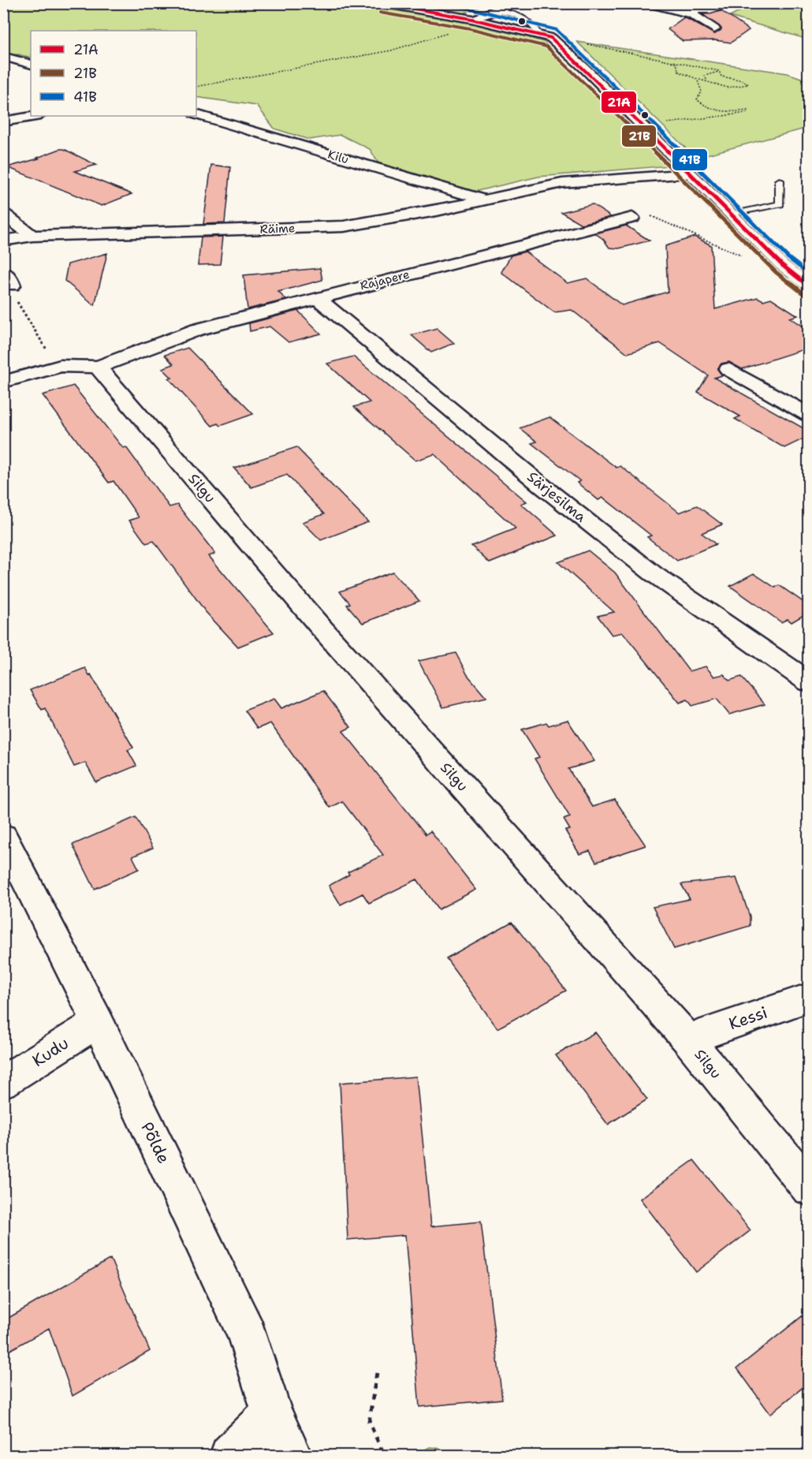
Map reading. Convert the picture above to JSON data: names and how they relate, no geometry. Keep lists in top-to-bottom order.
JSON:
{
  "streets": {
    "street": [
      "Kilu",
      "Räime",
      "Rajapere",
      "Silgu",
      "Särjesilma",
      "Kessi",
      "Kudu",
      "Põlde"
    ]
  },
  "crossings": [
    ["Kilu", "Räime"],
    ["Rajapere", "Silgu"],
    ["Rajapere", "Särjesilma"],
    ["Silgu", "Kessi"],
    ["Kudu", "Põlde"]
  ],
  "lines": ["transit line 21A", "transit line 41B", "transit line 21B"],
  "legend": ["21A", "21B", "41B"]
}
